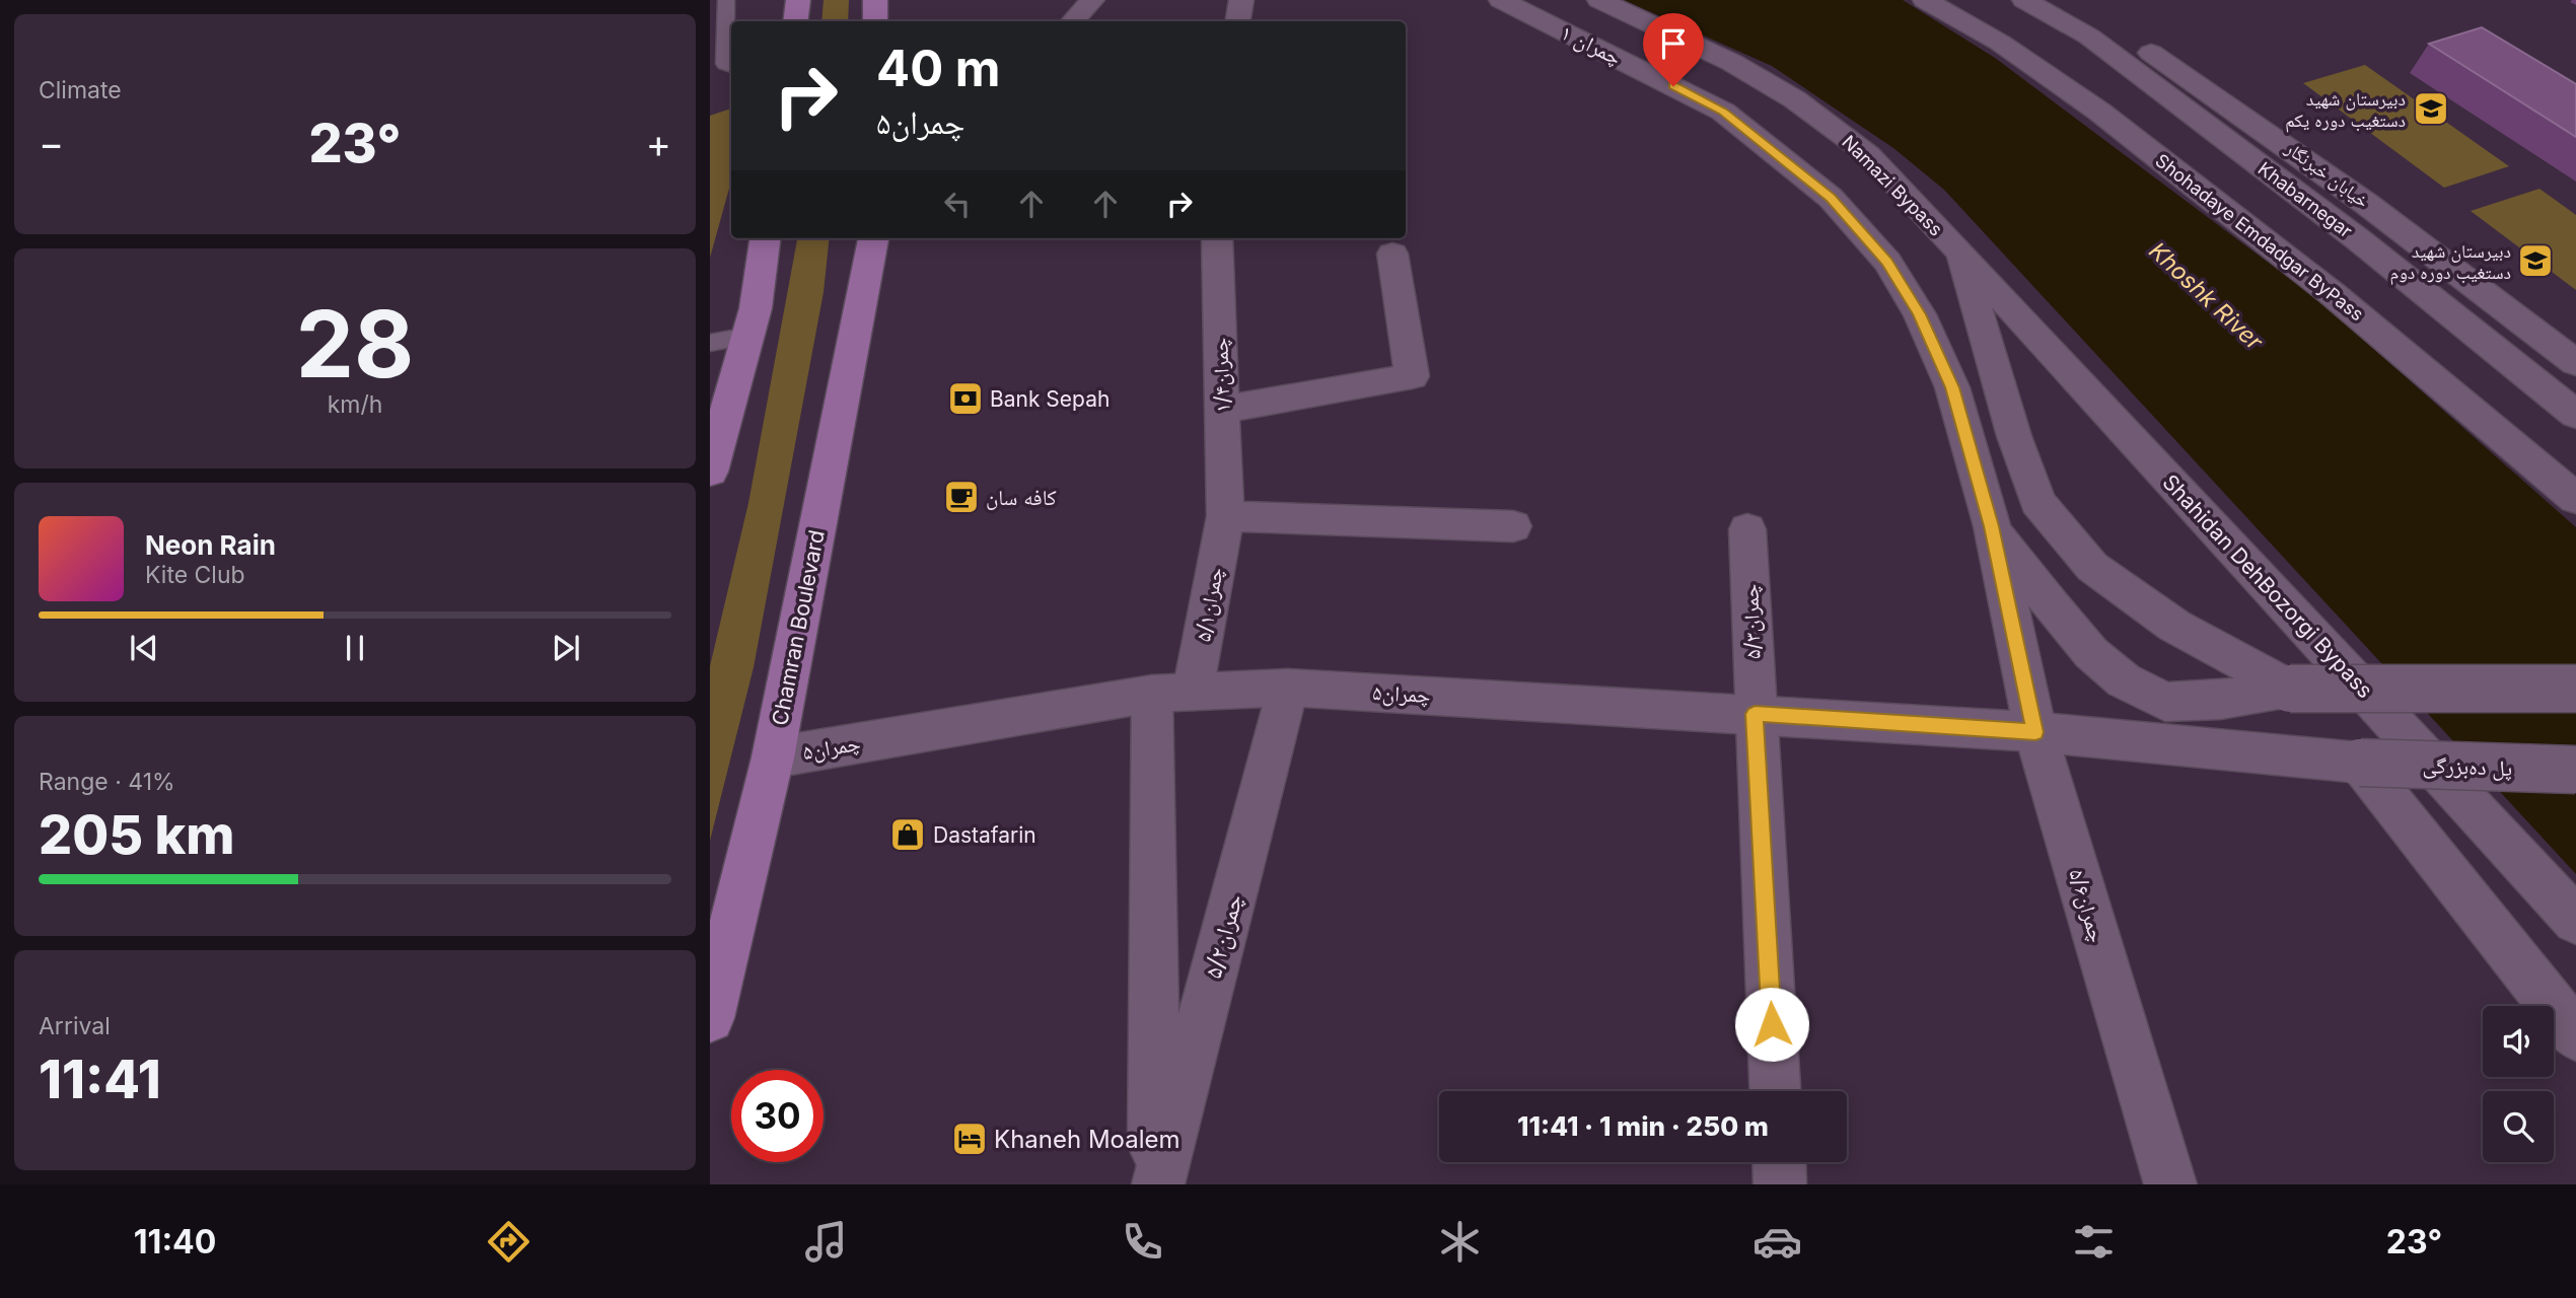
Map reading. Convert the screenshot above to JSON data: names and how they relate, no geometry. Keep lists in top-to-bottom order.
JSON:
{
  "streets": {
    "main road": ["Chamran Boulevard"],
    "street": [
      "چمران ۱",
      "خیابان خبرنگار",
      "Namazi Bypass",
      "Khabarnegar",
      "Shohadaye Emdadgar ByPass",
      "چمران۱/۴",
      "Shahidan DehBozorgi Bypass",
      "چمران۵/۱",
      "چمران۵/۳",
      "چمران۵",
      "پل ده‌بزرگی",
      "چمران۵/۶",
      "چمران۵/۲"
    ]
  },
  "crossings": [
    ["چمران ۱", "چمران۵"],
    ["چمران ۱", "پل ده‌بزرگی"],
    ["چمران ۱", "چمران۵/۶"],
    ["Namazi Bypass", "Shahidan DehBozorgi Bypass"],
    ["چمران۱/۴", "چمران۵/۱"],
    ["چمران۵/۱", "چمران۵"],
    ["چمران۵/۱", "چمران۵/۲"],
    ["چمران۵/۳", "چمران۵"],
    ["Chamran Boulevard", "چمران۵"],
    ["چمران۵", "پل ده‌بزرگی"],
    ["چمران۵", "چمران۵/۶"],
    ["چمران۵", "چمران۵/۲"],
    ["پل ده‌بزرگی", "چمران۵/۶"]
  ],
  "water": ["Khoshk River"],
  "places": {
    "school or university": ["دبیرستان شهید دستغیب دوره یکم", "دبیرستان شهید دستغیب دوره دوم"],
    "bank": ["Bank Sepah"],
    "cafe": ["کافه سان"],
    "shop": ["Dastafarin"],
    "hotel": ["Khaneh Moalem"]
  },
  "page": {
    "tile": [
      "Climate",
      ["28", "km/h"],
      ["Range · 41%", "205 km"],
      ["Arrival", "11:41"]
    ],
    "turn": ["40 m", "چمران۵"],
    "heat": ["−", "23°", "+"],
    "song": ["Neon Rain", "Kite Club"],
    "limit": "30",
    "trip": "11:41 · 1 min · 250 m",
    "tabs": ["11:40", "23°"]
  }
}
